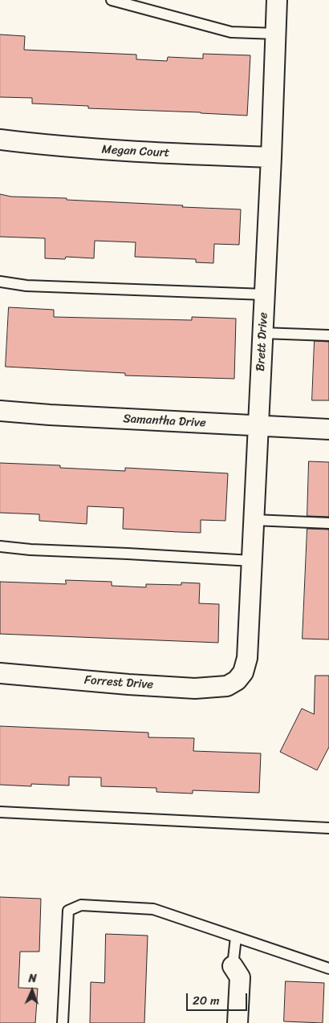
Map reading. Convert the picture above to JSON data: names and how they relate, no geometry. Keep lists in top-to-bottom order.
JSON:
{
  "streets": {
    "street": [
      "Megan Court",
      "Brett Drive",
      "Samantha Drive",
      "Forrest Drive"
    ]
  },
  "crossings": [
    ["Megan Court", "Brett Drive"],
    ["Brett Drive", "Samantha Drive"],
    ["Brett Drive", "Forrest Drive"]
  ],
  "scale_bar": "20 m",
  "north": "top"
}
